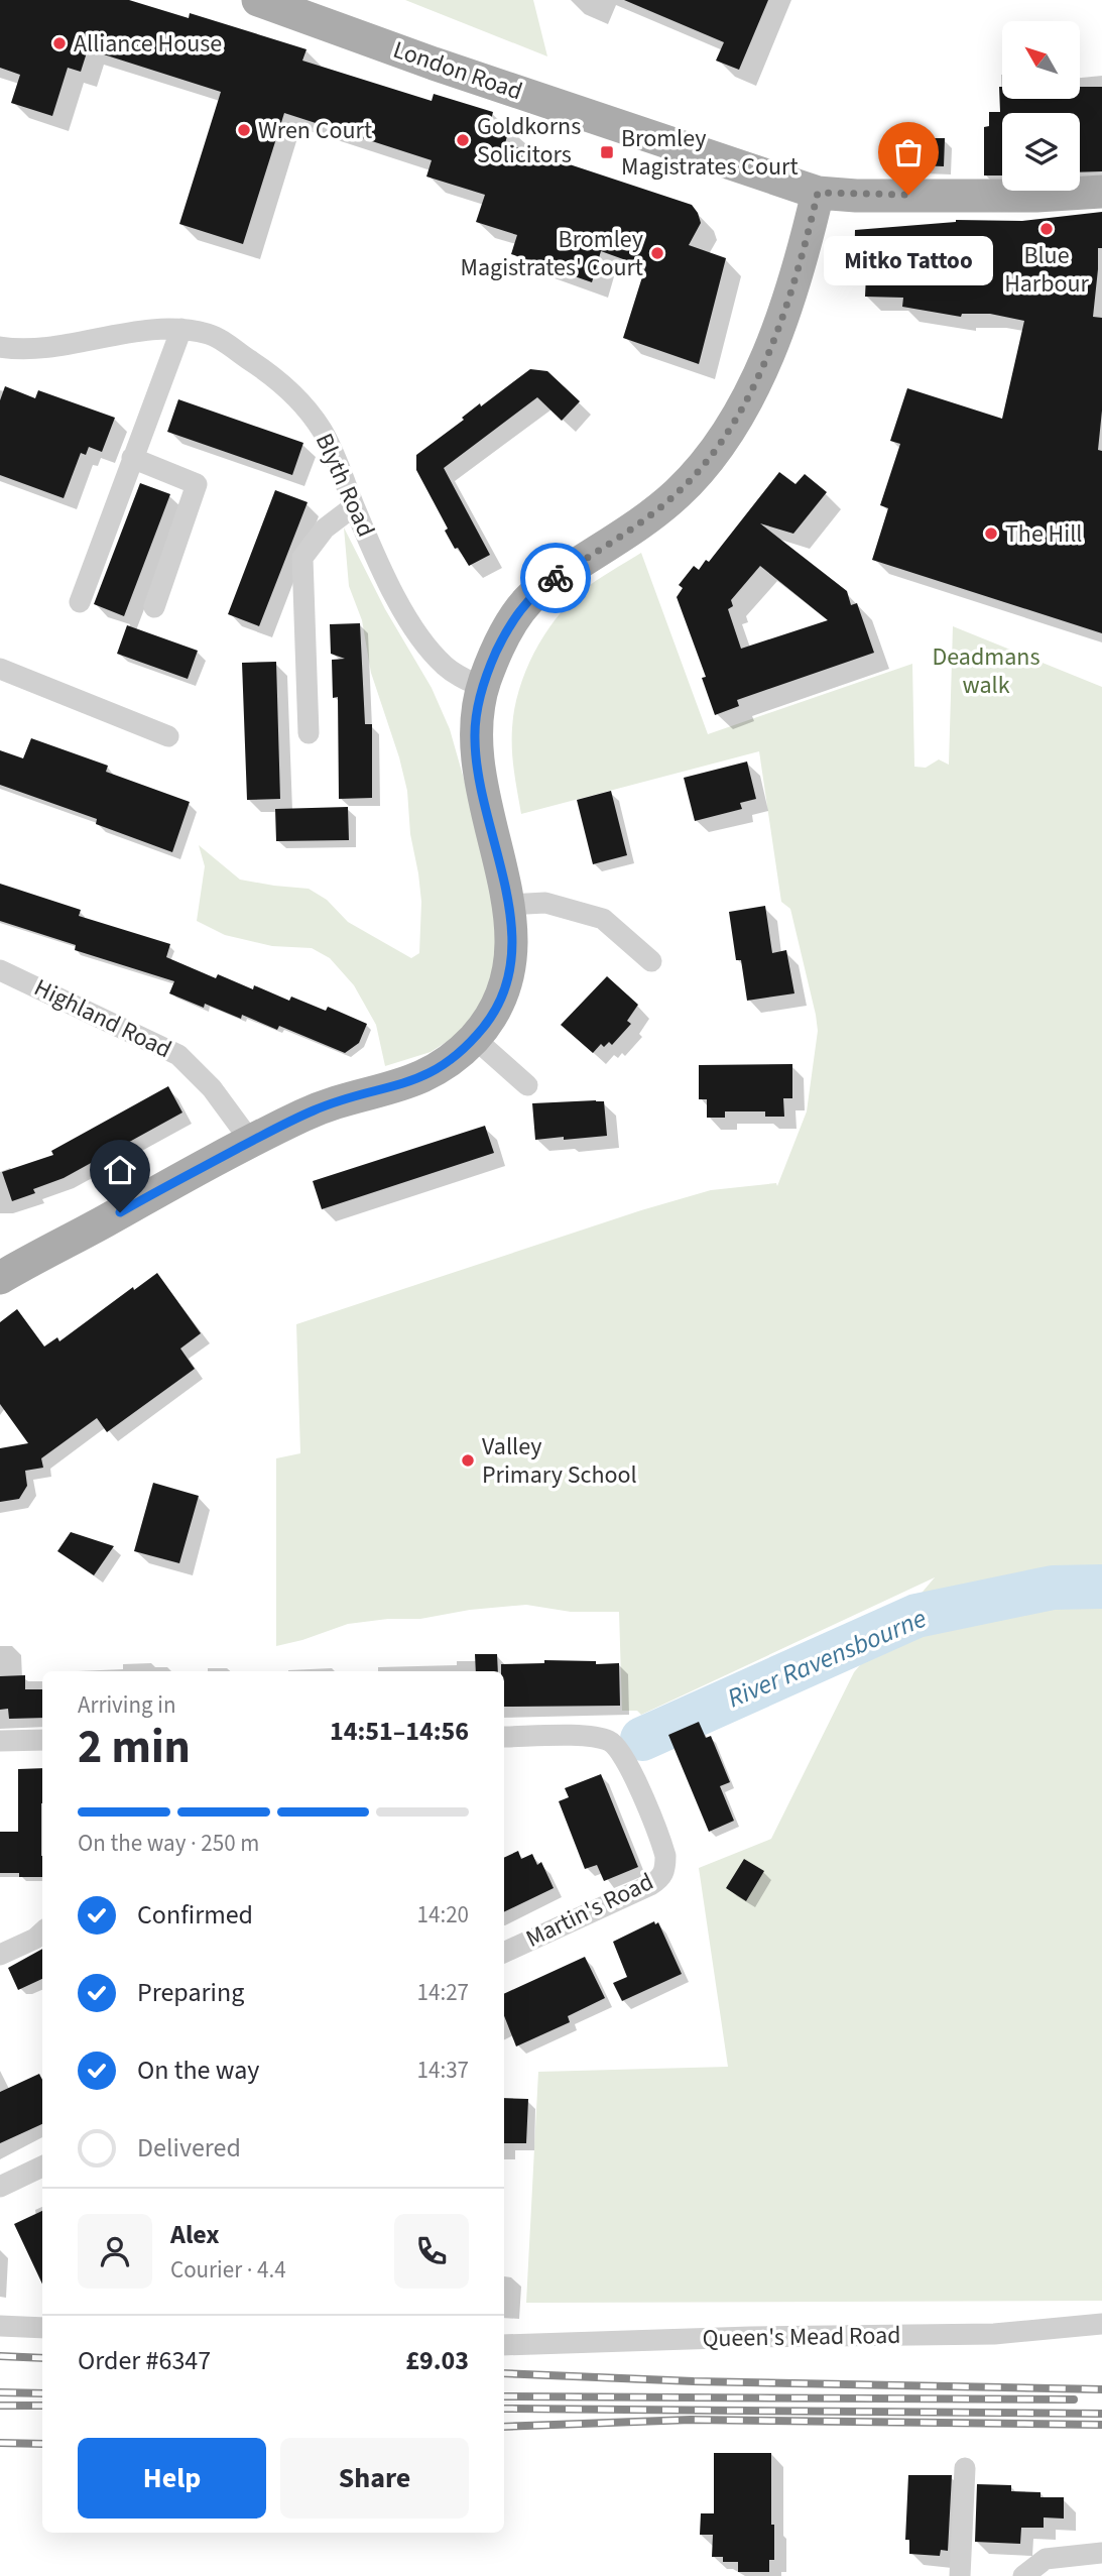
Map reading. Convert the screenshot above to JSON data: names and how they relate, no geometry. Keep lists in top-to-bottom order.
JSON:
{
  "streets": {
    "main road": ["London Road"],
    "street": [
      "Blyth Road",
      "Highland Road",
      "Martin's Road",
      "Queen's Mead Road"
    ]
  },
  "water": ["River Ravensbourne"],
  "parks": ["Deadmans walk"],
  "places": {
    "other": [
      "Alliance House",
      "Wren Court",
      "Goldkorns Solicitors",
      "Mitko Tattoo",
      "Blue Harbour",
      "Bromley Magistrates' Court",
      "The Hill",
      "Valley Primary School"
    ],
    "transit": ["Bromley Magistrates Court"]
  },
  "north": "top left",
  "page": {
    "bubble": "Mitko Tattoo",
    "heading": ["2 min", "Arriving in", "14:51–14:56"],
    "panel": [
      "Alex",
      "Courier · 4.4",
      "Order #6347",
      "£9.03"
    ],
    "bar": "On the way · 250 m",
    "list": [
      ["Confirmed", "14:20"],
      ["Preparing", "14:27"],
      ["On the way", "14:37"],
      "Delivered"
    ],
    "buttons": ["Help", "Share"]
  }
}
